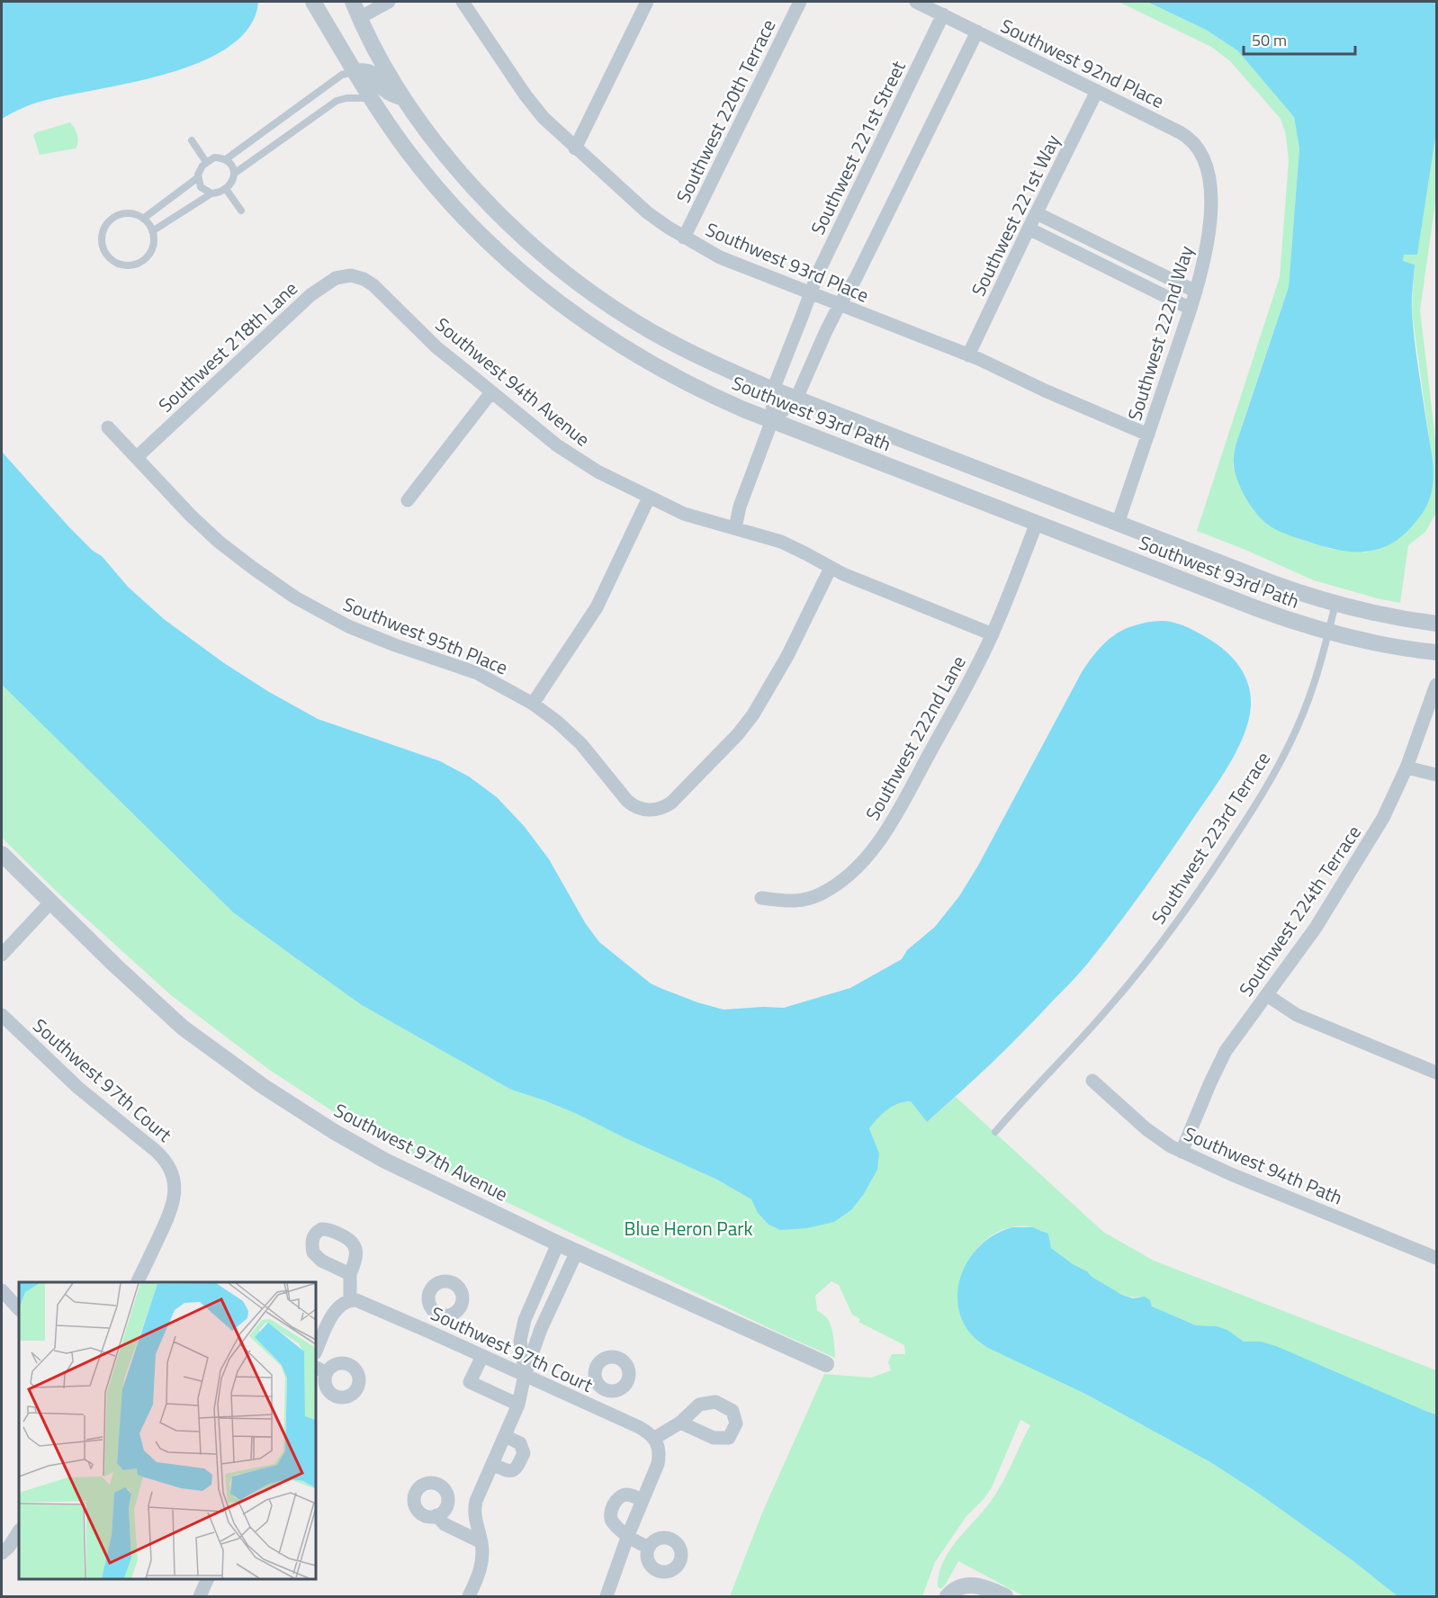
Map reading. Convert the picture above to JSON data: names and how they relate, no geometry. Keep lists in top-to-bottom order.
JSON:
{
  "streets": {
    "street": [
      "Southwest 92nd Place",
      "Southwest 220th Terrace",
      "Southwest 221st Street",
      "Southwest 221st Way",
      "Southwest 93rd Place",
      "Southwest 222nd Way",
      "Southwest 218th Lane",
      "Southwest 94th Avenue",
      "Southwest 93rd Path",
      "Southwest 95th Place",
      "Southwest 222nd Lane",
      "Southwest 224th Terrace",
      "Southwest 97th Court",
      "Southwest 97th Avenue",
      "Southwest 94th Path"
    ],
    "lane": ["Southwest 223rd Terrace"]
  },
  "crossings": [
    ["Southwest 92nd Place", "Southwest 221st Street"],
    ["Southwest 92nd Place", "Southwest 221st Way"],
    ["Southwest 92nd Place", "Southwest 222nd Way"],
    ["Southwest 220th Terrace", "Southwest 93rd Place"],
    ["Southwest 221st Street", "Southwest 93rd Place"],
    ["Southwest 221st Street", "Southwest 94th Avenue"],
    ["Southwest 221st Street", "Southwest 93rd Path"],
    ["Southwest 221st Way", "Southwest 93rd Place"],
    ["Southwest 93rd Place", "Southwest 222nd Way"],
    ["Southwest 222nd Way", "Southwest 93rd Path"],
    ["Southwest 218th Lane", "Southwest 94th Avenue"],
    ["Southwest 218th Lane", "Southwest 95th Place"],
    ["Southwest 94th Avenue", "Southwest 95th Place"],
    ["Southwest 94th Avenue", "Southwest 222nd Lane"],
    ["Southwest 93rd Path", "Southwest 222nd Lane"],
    ["Southwest 93rd Path", "Southwest 223rd Terrace"],
    ["Southwest 224th Terrace", "Southwest 94th Path"]
  ],
  "parks": ["Blue Heron Park"],
  "scale_bar": "50 m"
}
